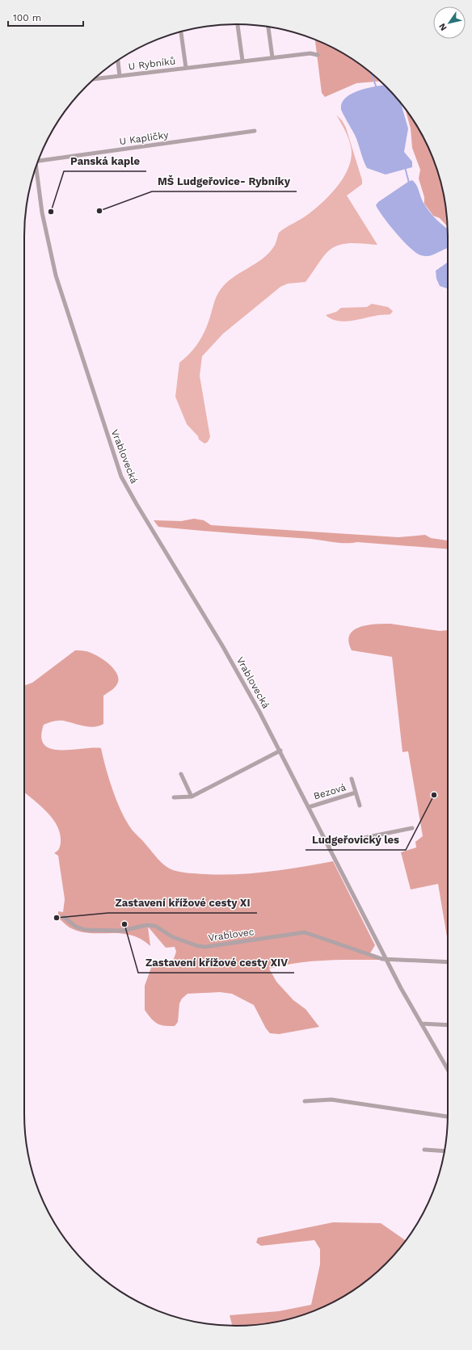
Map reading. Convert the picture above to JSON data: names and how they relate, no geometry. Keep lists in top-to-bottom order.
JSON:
{
  "streets": {
    "street": [
      "U Rybníků",
      "U Kapličky",
      "Vrablovecká",
      "Bezová",
      "Vrablovec"
    ]
  },
  "places": [
    "MŠ Ludgeřovice- Rybníky",
    "Panská kaple",
    "Ludgeřovický les",
    "Zastavení křížové cesty XI",
    "Zastavení křížové cesty XIV"
  ],
  "scale_bar": "100 m",
  "north": "bottom left"
}
